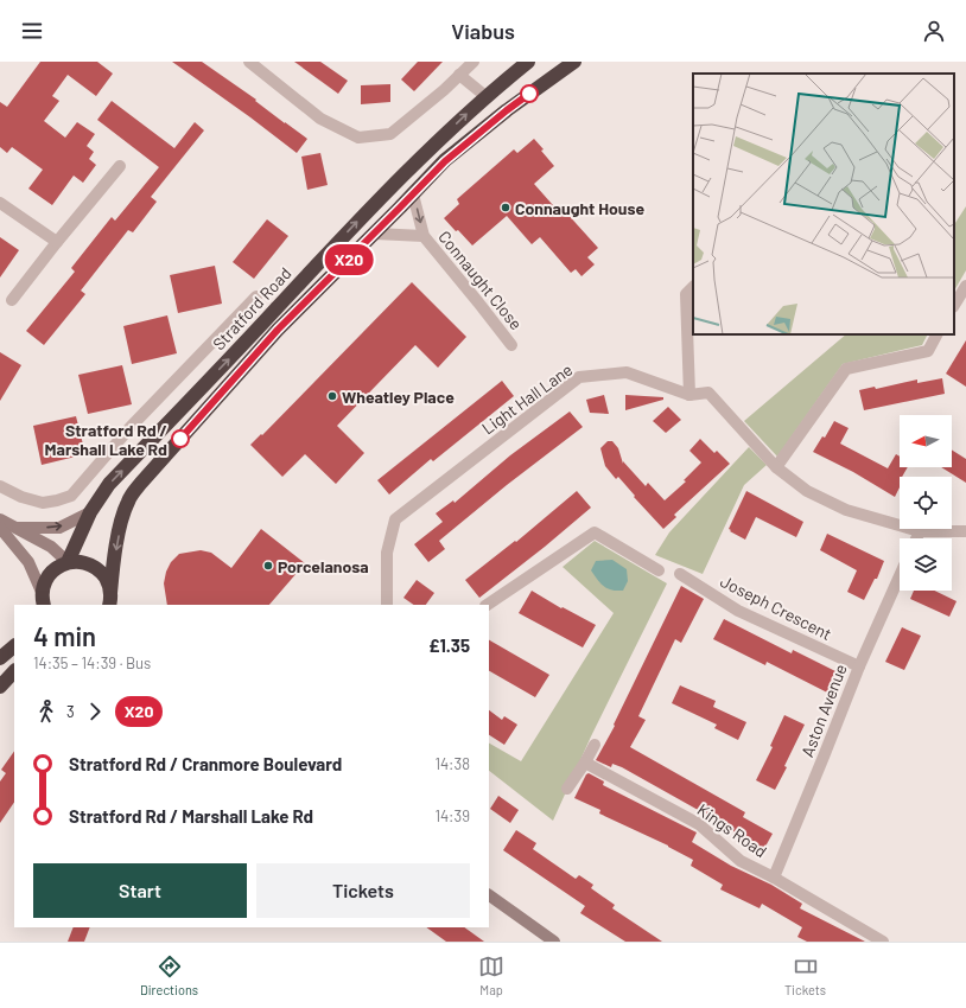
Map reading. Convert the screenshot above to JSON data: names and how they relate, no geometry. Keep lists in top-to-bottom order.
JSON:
{
  "streets": {
    "highway": ["Stratford Road"],
    "street": [
      "Connaught Close",
      "Light Hall Lane",
      "Joseph Crescent",
      "Aston Avenue",
      "Kings Road"
    ]
  },
  "crossings": [
    ["Connaught Close", "Stratford Road"],
    ["Joseph Crescent", "Aston Avenue"],
    ["Aston Avenue", "Kings Road"]
  ],
  "places": [
    "Connaught House",
    "Wheatley Place",
    "Stratford Rd / Marshall Lake Rd",
    "Porcelanosa"
  ],
  "lines": ["bus line X20"],
  "north": "left",
  "page": {
    "header": "Viabus",
    "on_map": "X20",
    "heading": ["4 min", "14:35 – 14:39 · Bus", "£1.35"],
    "legs": ["3", "X20"],
    "list": [
      {
        "name": "Stratford Rd / Cranmore Boulevard",
        "value": "14:38"
      },
      {
        "name": "Stratford Rd / Marshall Lake Rd",
        "value": "14:39"
      }
    ],
    "buttons": ["Start", "Tickets"],
    "tabs": ["Directions", "Map", "Tickets"]
  }
}
